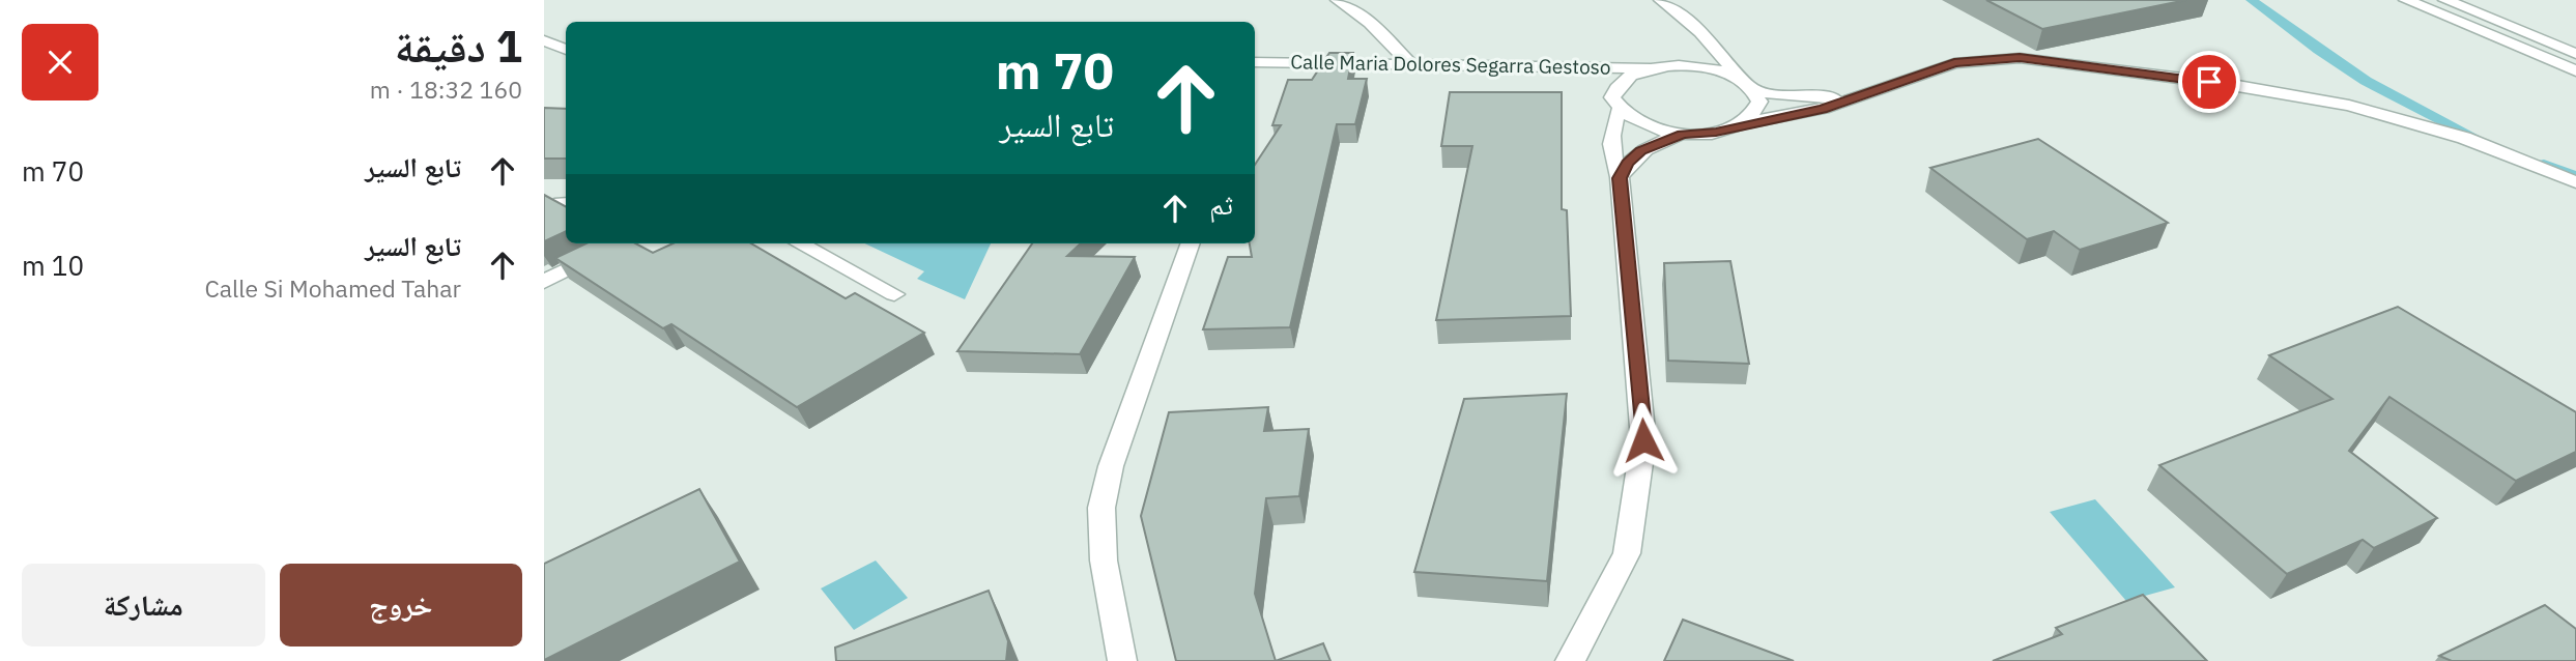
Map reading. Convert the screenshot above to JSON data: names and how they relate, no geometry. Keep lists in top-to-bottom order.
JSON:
{
  "streets": {
    "street": ["Calle Maria Dolores Segarra Gestoso"]
  },
  "page": {
    "heading": ["1 دقيقة", "160 m · 18:32"],
    "turn": ["70 m", "تابع السير"],
    "list": [
      {
        "name": "تابع السير",
        "value": "70 m"
      },
      {
        "name": "تابع السير",
        "note": "Calle Si Mohamed Tahar",
        "value": "10 m"
      }
    ],
    "then": "ثم",
    "buttons": ["خروج", "مشاركة"]
  }
}
